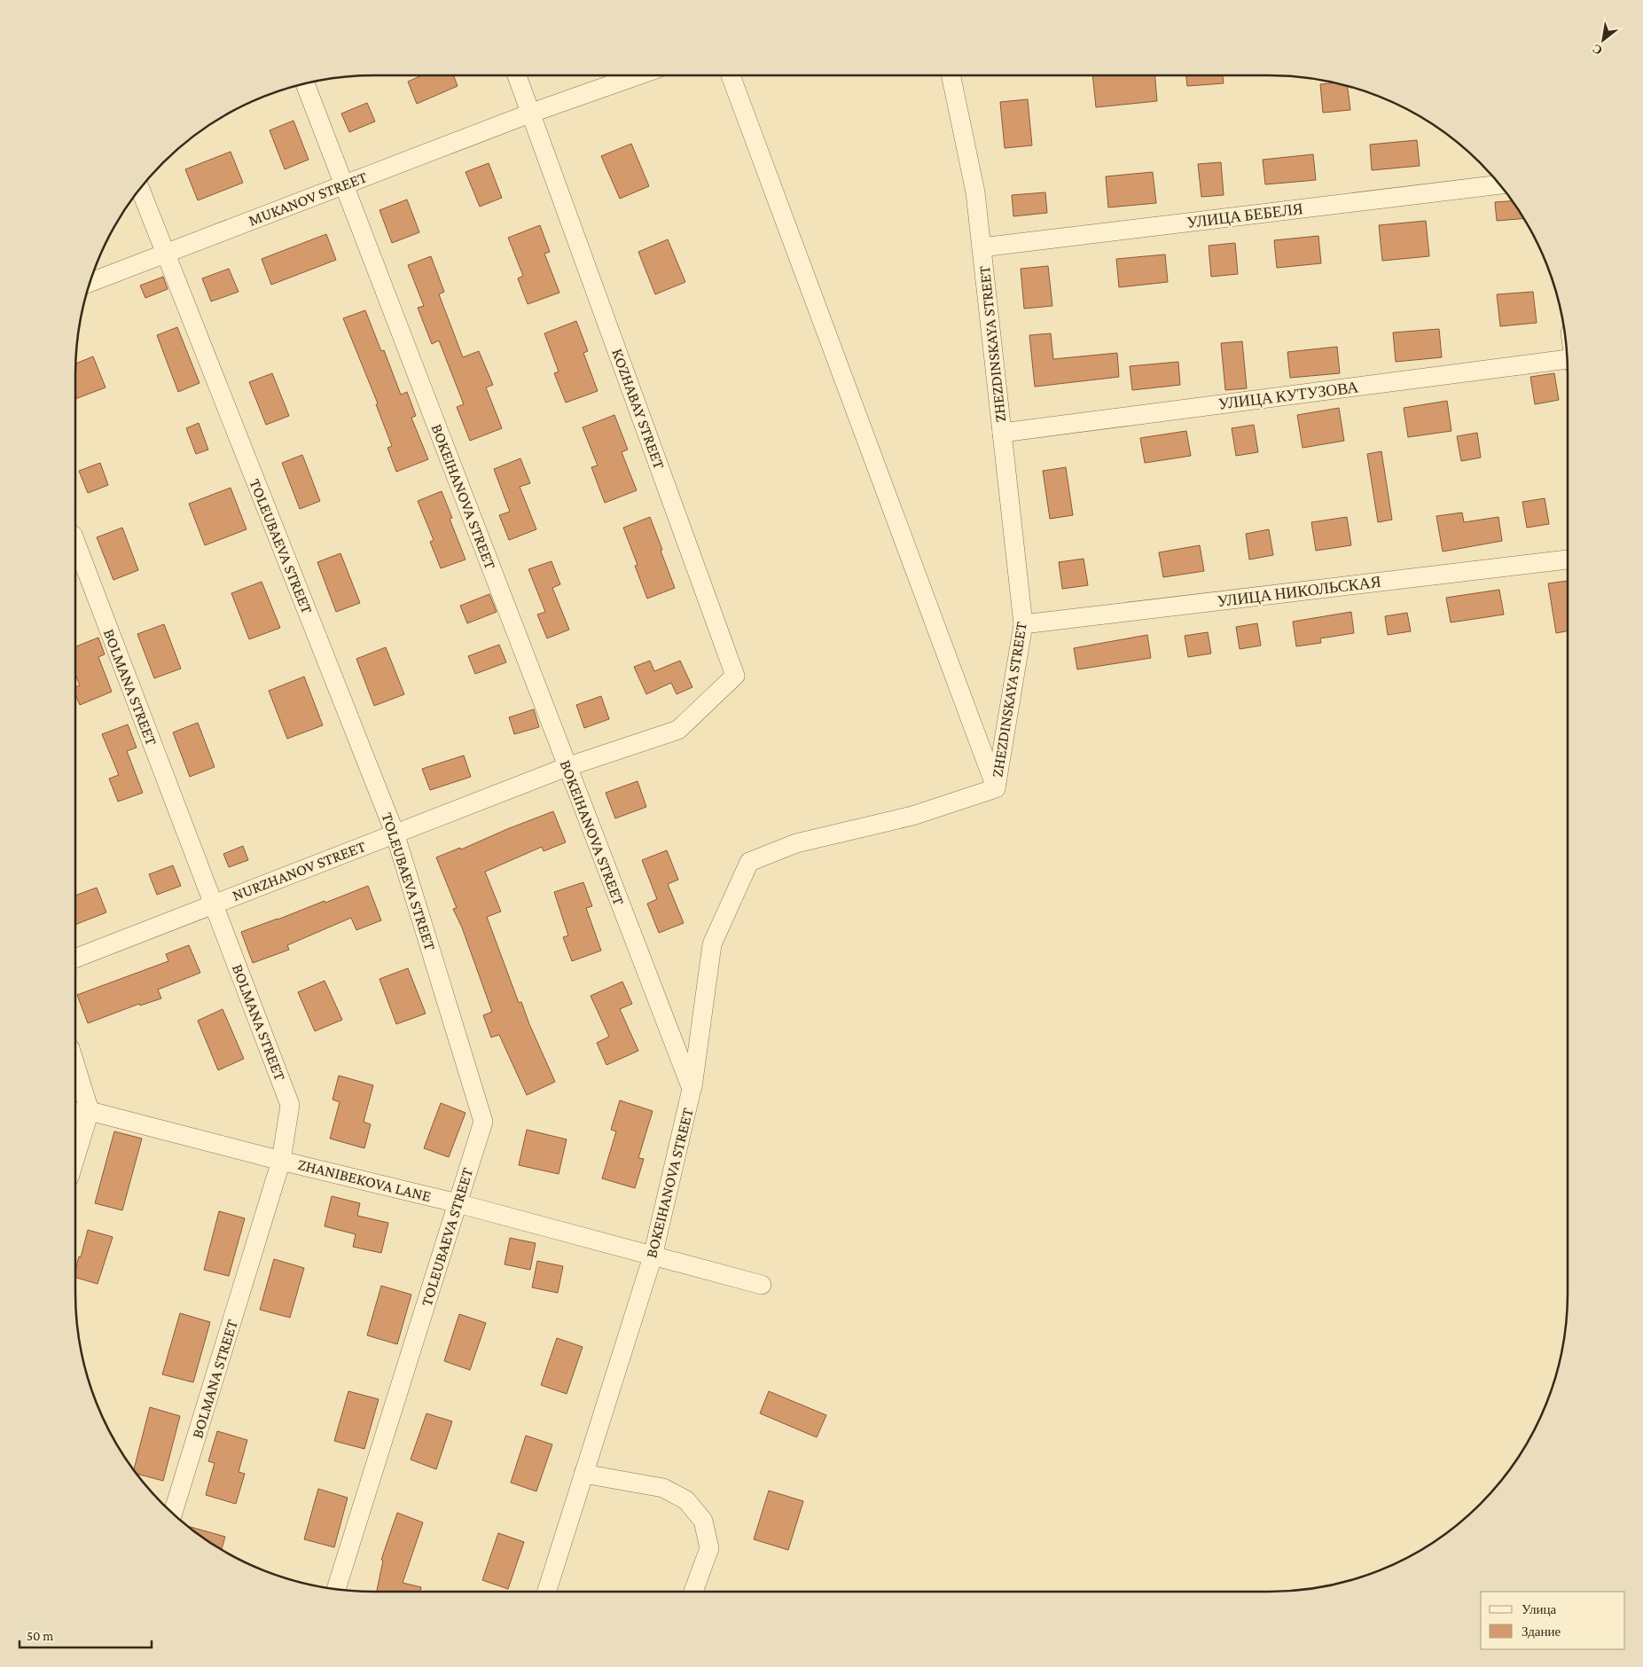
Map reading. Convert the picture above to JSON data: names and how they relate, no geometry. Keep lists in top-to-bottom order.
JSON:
{
  "streets": {
    "street": [
      "MUKANOV STREET",
      "УЛИЦА БЕБЕЛЯ",
      "ZHEZDINSKAYA STREET",
      "УЛИЦА КУТУЗОВА",
      "KOZHABAY STREET",
      "BOKEIHANOVA STREET",
      "TOLEUBAEVA STREET",
      "УЛИЦА НИКОЛЬСКАЯ",
      "BOLMANA STREET",
      "NURZHANOV STREET",
      "ZHANIBEKOVA LANE"
    ]
  },
  "crossings": [
    ["MUKANOV STREET", "KOZHABAY STREET"],
    ["MUKANOV STREET", "BOKEIHANOVA STREET"],
    ["MUKANOV STREET", "TOLEUBAEVA STREET"],
    ["УЛИЦА БЕБЕЛЯ", "ZHEZDINSKAYA STREET"],
    ["ZHEZDINSKAYA STREET", "УЛИЦА КУТУЗОВА"],
    ["ZHEZDINSKAYA STREET", "BOKEIHANOVA STREET"],
    ["ZHEZDINSKAYA STREET", "УЛИЦА НИКОЛЬСКАЯ"],
    ["KOZHABAY STREET", "NURZHANOV STREET"],
    ["BOKEIHANOVA STREET", "NURZHANOV STREET"],
    ["BOKEIHANOVA STREET", "ZHANIBEKOVA LANE"],
    ["TOLEUBAEVA STREET", "NURZHANOV STREET"],
    ["TOLEUBAEVA STREET", "ZHANIBEKOVA LANE"],
    ["BOLMANA STREET", "NURZHANOV STREET"],
    ["BOLMANA STREET", "ZHANIBEKOVA LANE"]
  ],
  "legend": ["Улица", "Здание"],
  "scale_bar": "50 m",
  "north": "bottom left"
}
